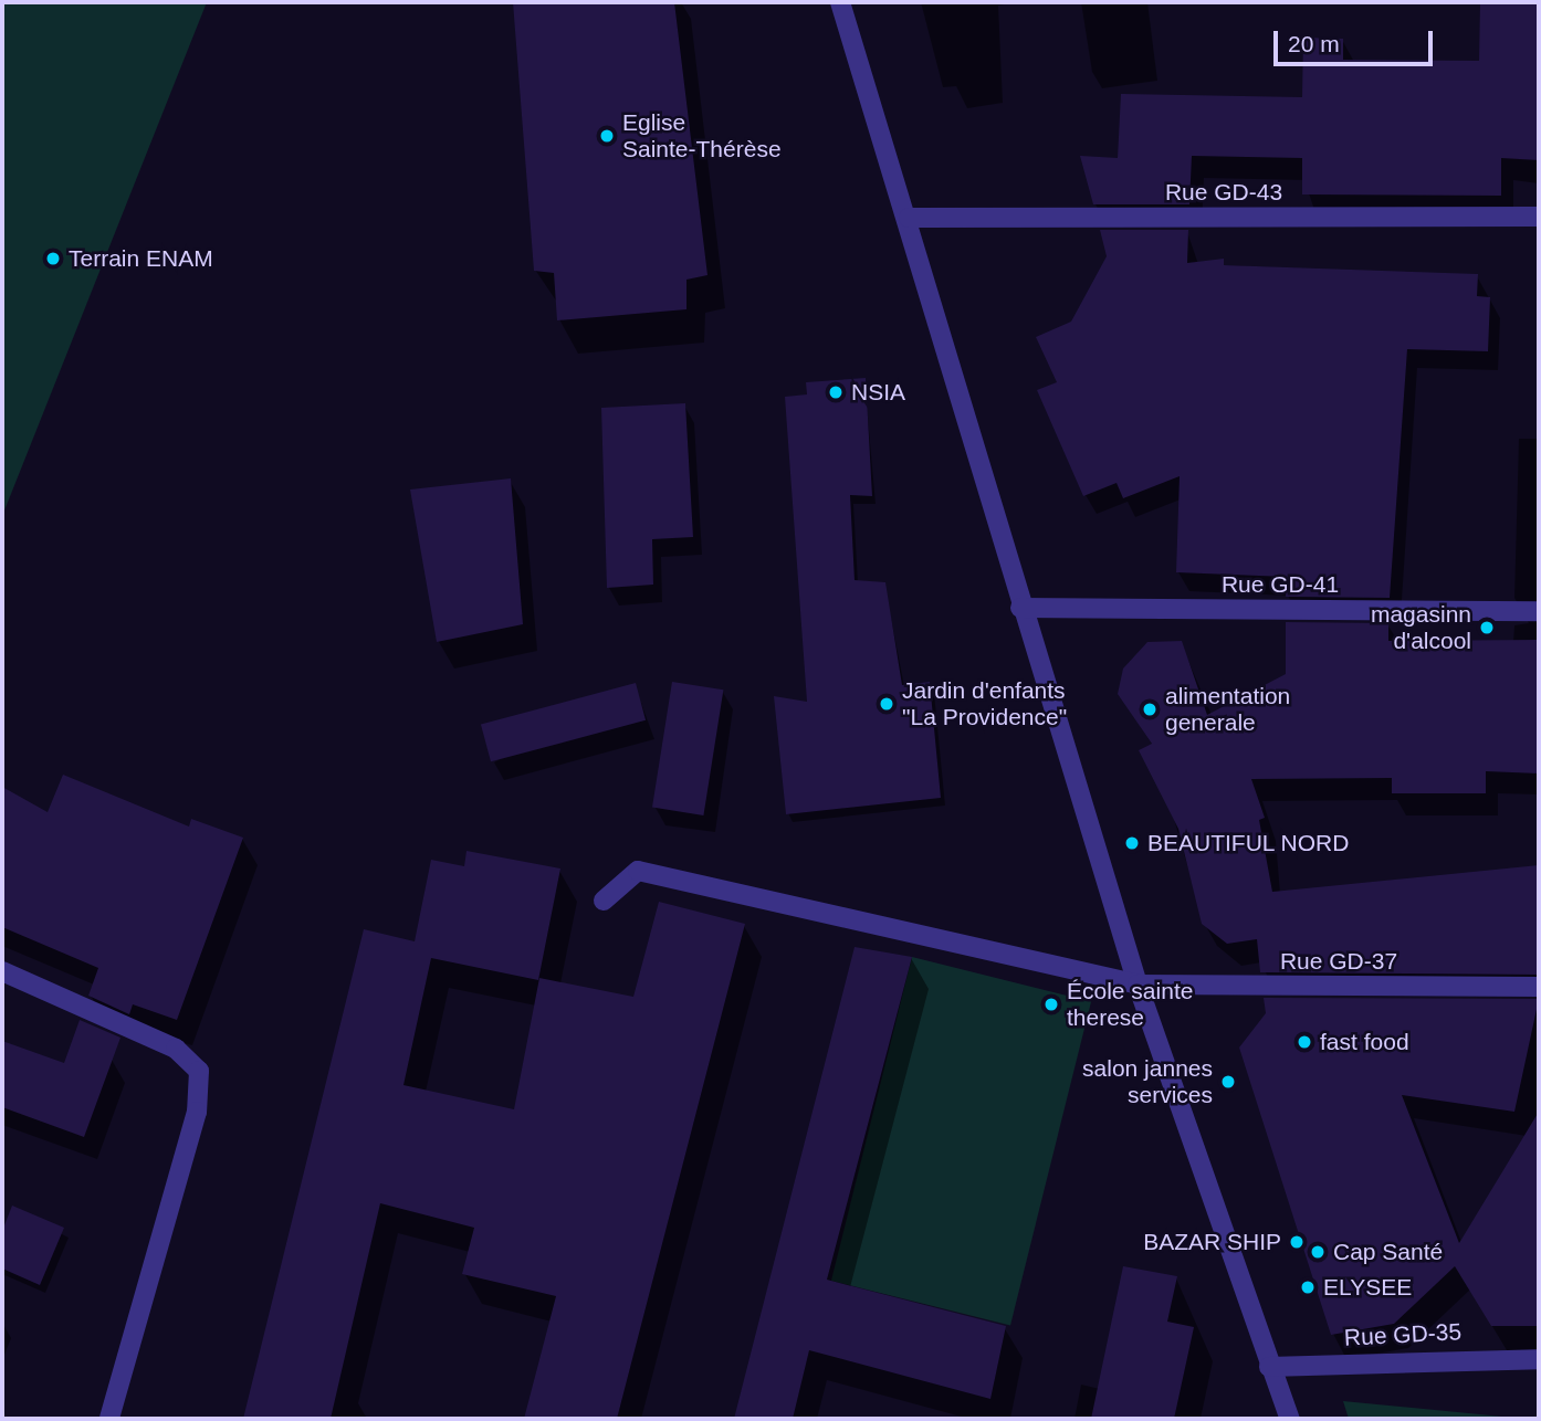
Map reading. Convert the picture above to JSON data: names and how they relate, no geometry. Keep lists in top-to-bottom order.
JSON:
{
  "streets": {
    "street": [
      "Rue GD-43",
      "Rue GD-41",
      "Rue GD-37",
      "Rue GD-35"
    ]
  },
  "places": [
    "Eglise Sainte-Thérèse",
    "Terrain ENAM",
    "NSIA",
    "magasinn d'alcool",
    "Jardin d'enfants \"La Providence\"",
    "alimentation generale",
    "BEAUTIFUL NORD",
    "École sainte therese",
    "fast food",
    "salon jannes services",
    "BAZAR SHIP",
    "Cap Santé",
    "ELYSEE"
  ],
  "scale_bar": "20 m"
}
